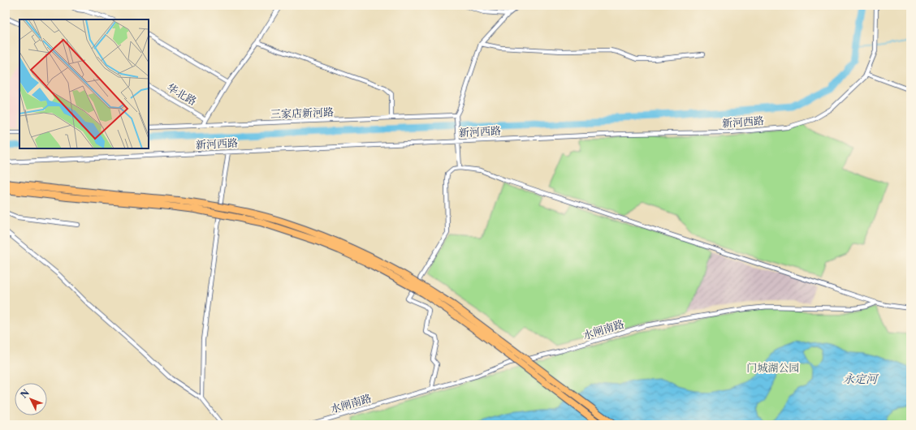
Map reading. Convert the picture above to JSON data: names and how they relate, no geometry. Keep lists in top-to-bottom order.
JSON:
{
  "streets": {
    "street": [
      "华北路",
      "三家店新河路",
      "新河西路",
      "水闸南路"
    ]
  },
  "water": ["永定河"],
  "parks": ["门城湖公园"],
  "north": "top left"
}
